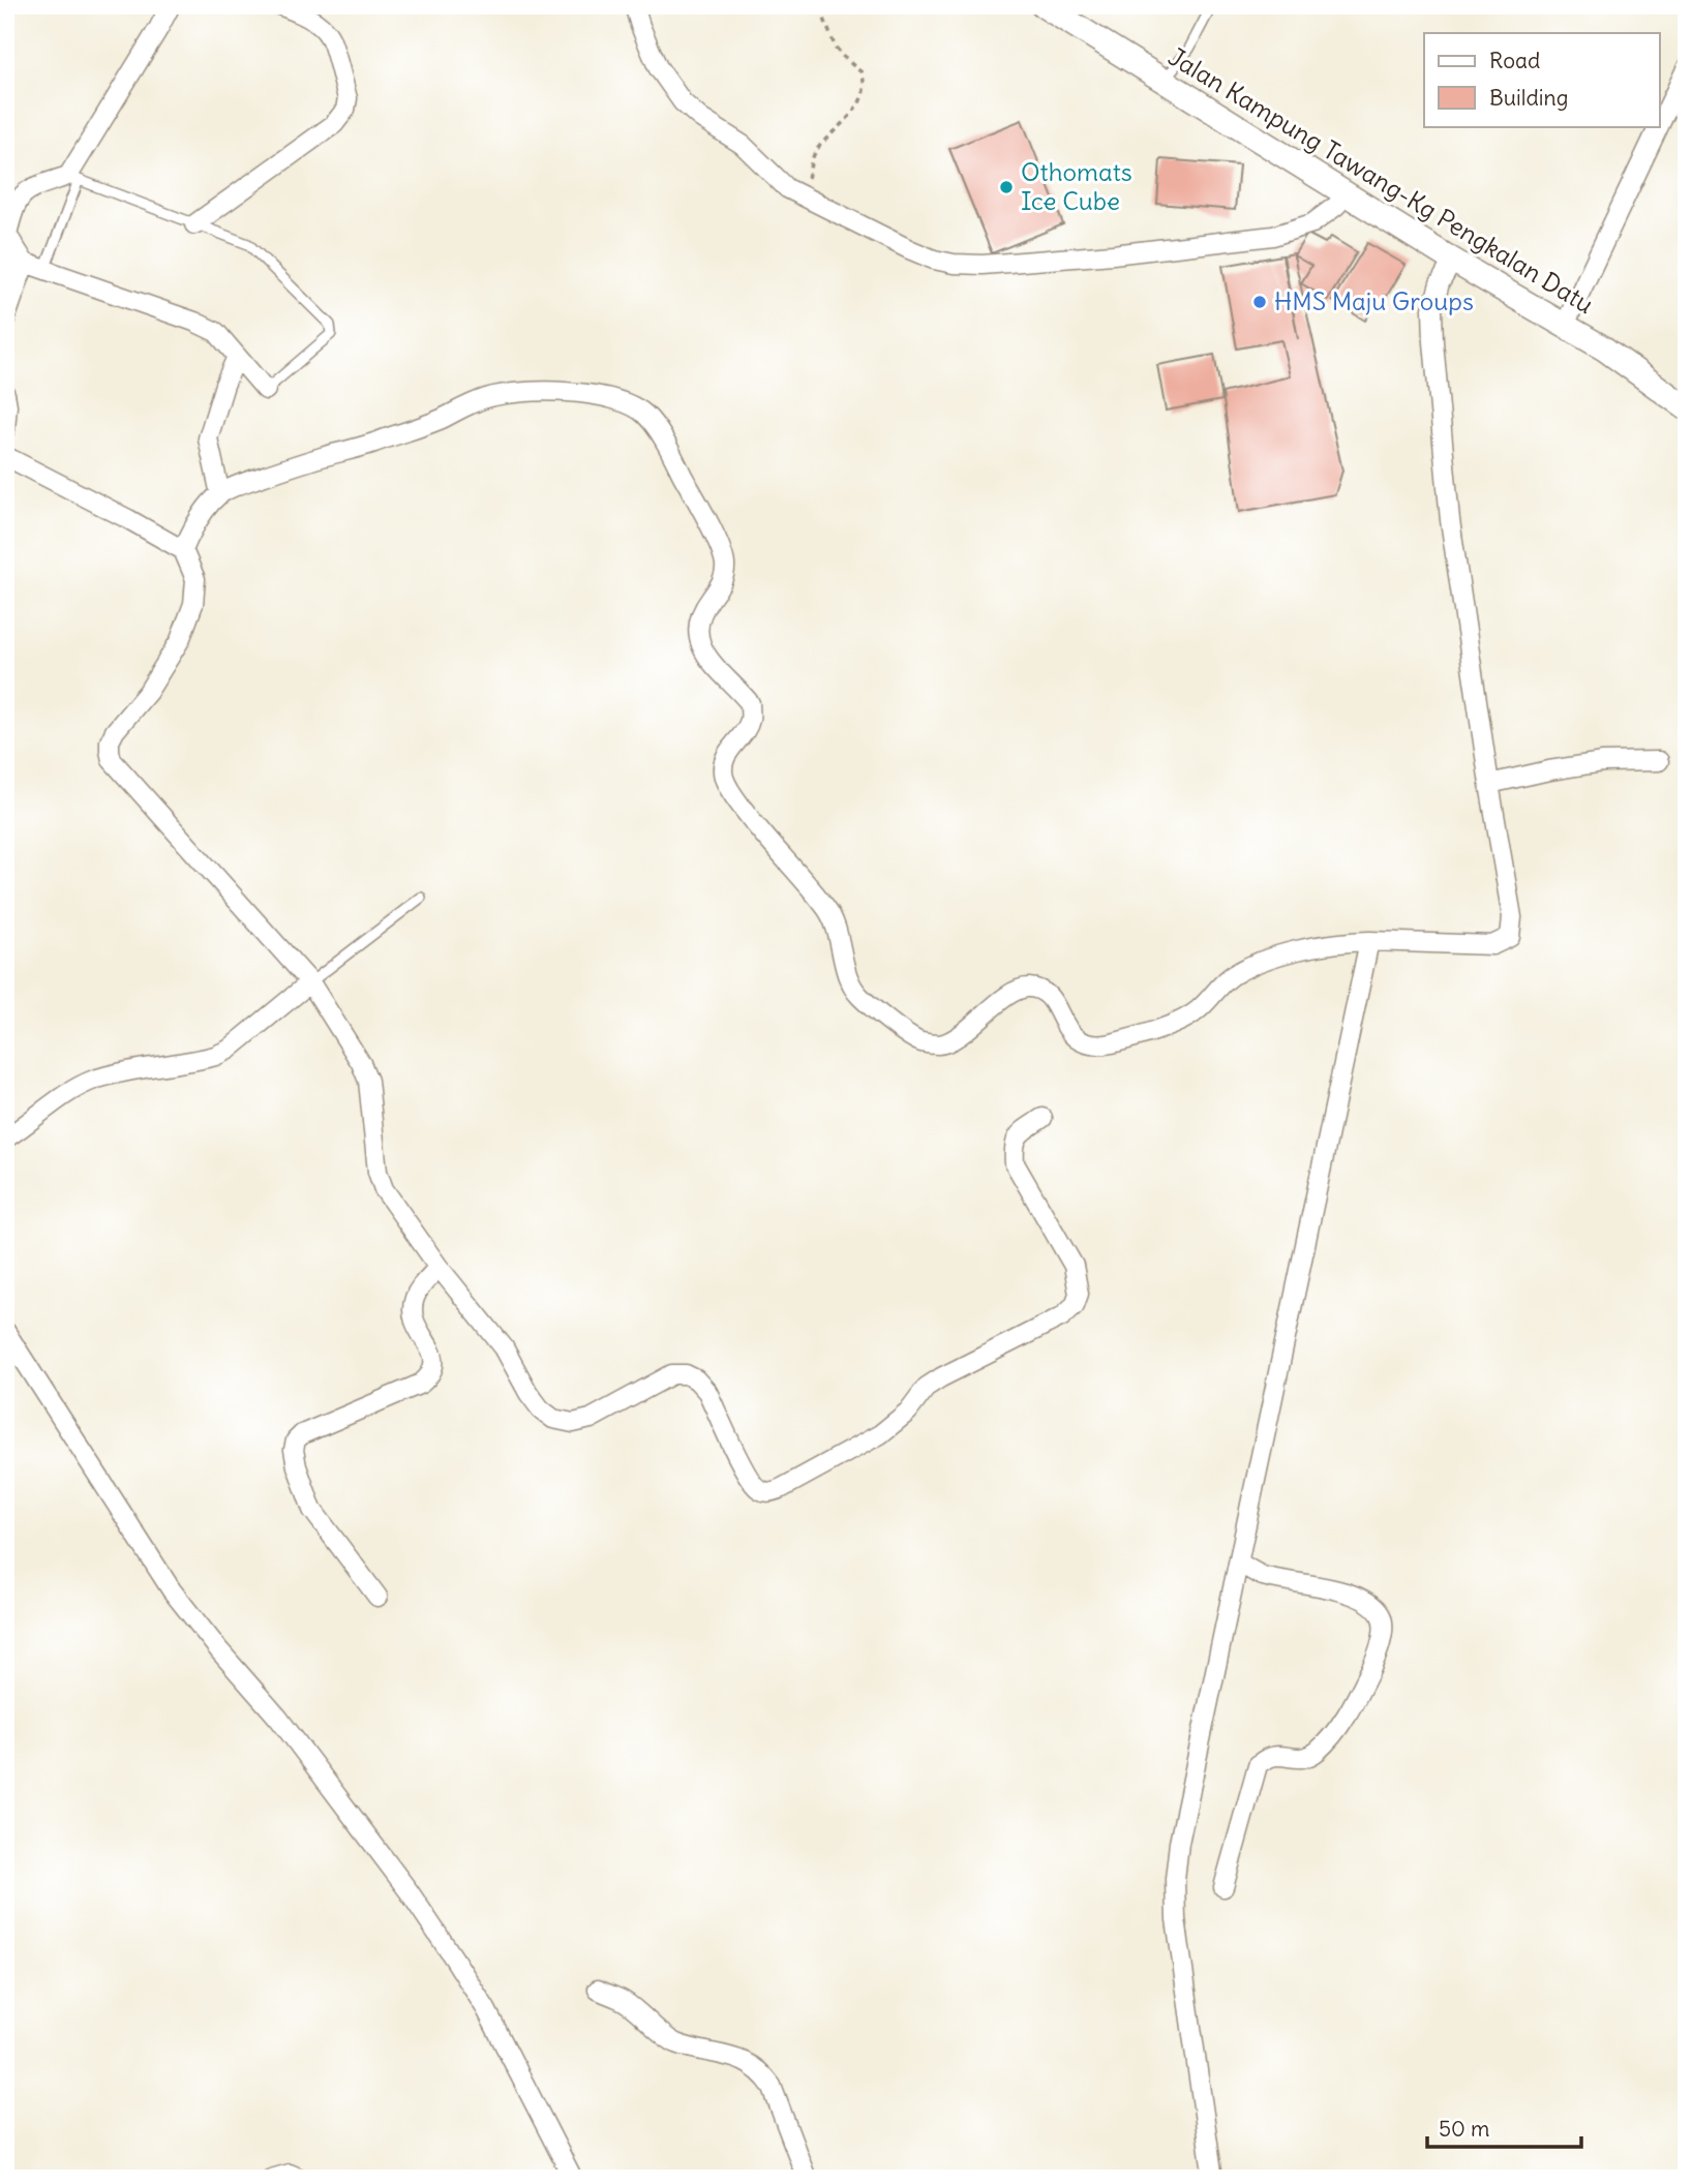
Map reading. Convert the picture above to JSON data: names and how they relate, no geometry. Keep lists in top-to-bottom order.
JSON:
{
  "streets": {
    "street": ["Jalan Kampung Tawang-Kg Pengkalan Datu"]
  },
  "places": ["Othomats Ice Cube", "HMS Maju Groups"],
  "legend": ["Road", "Building"],
  "scale_bar": "50 m"
}
